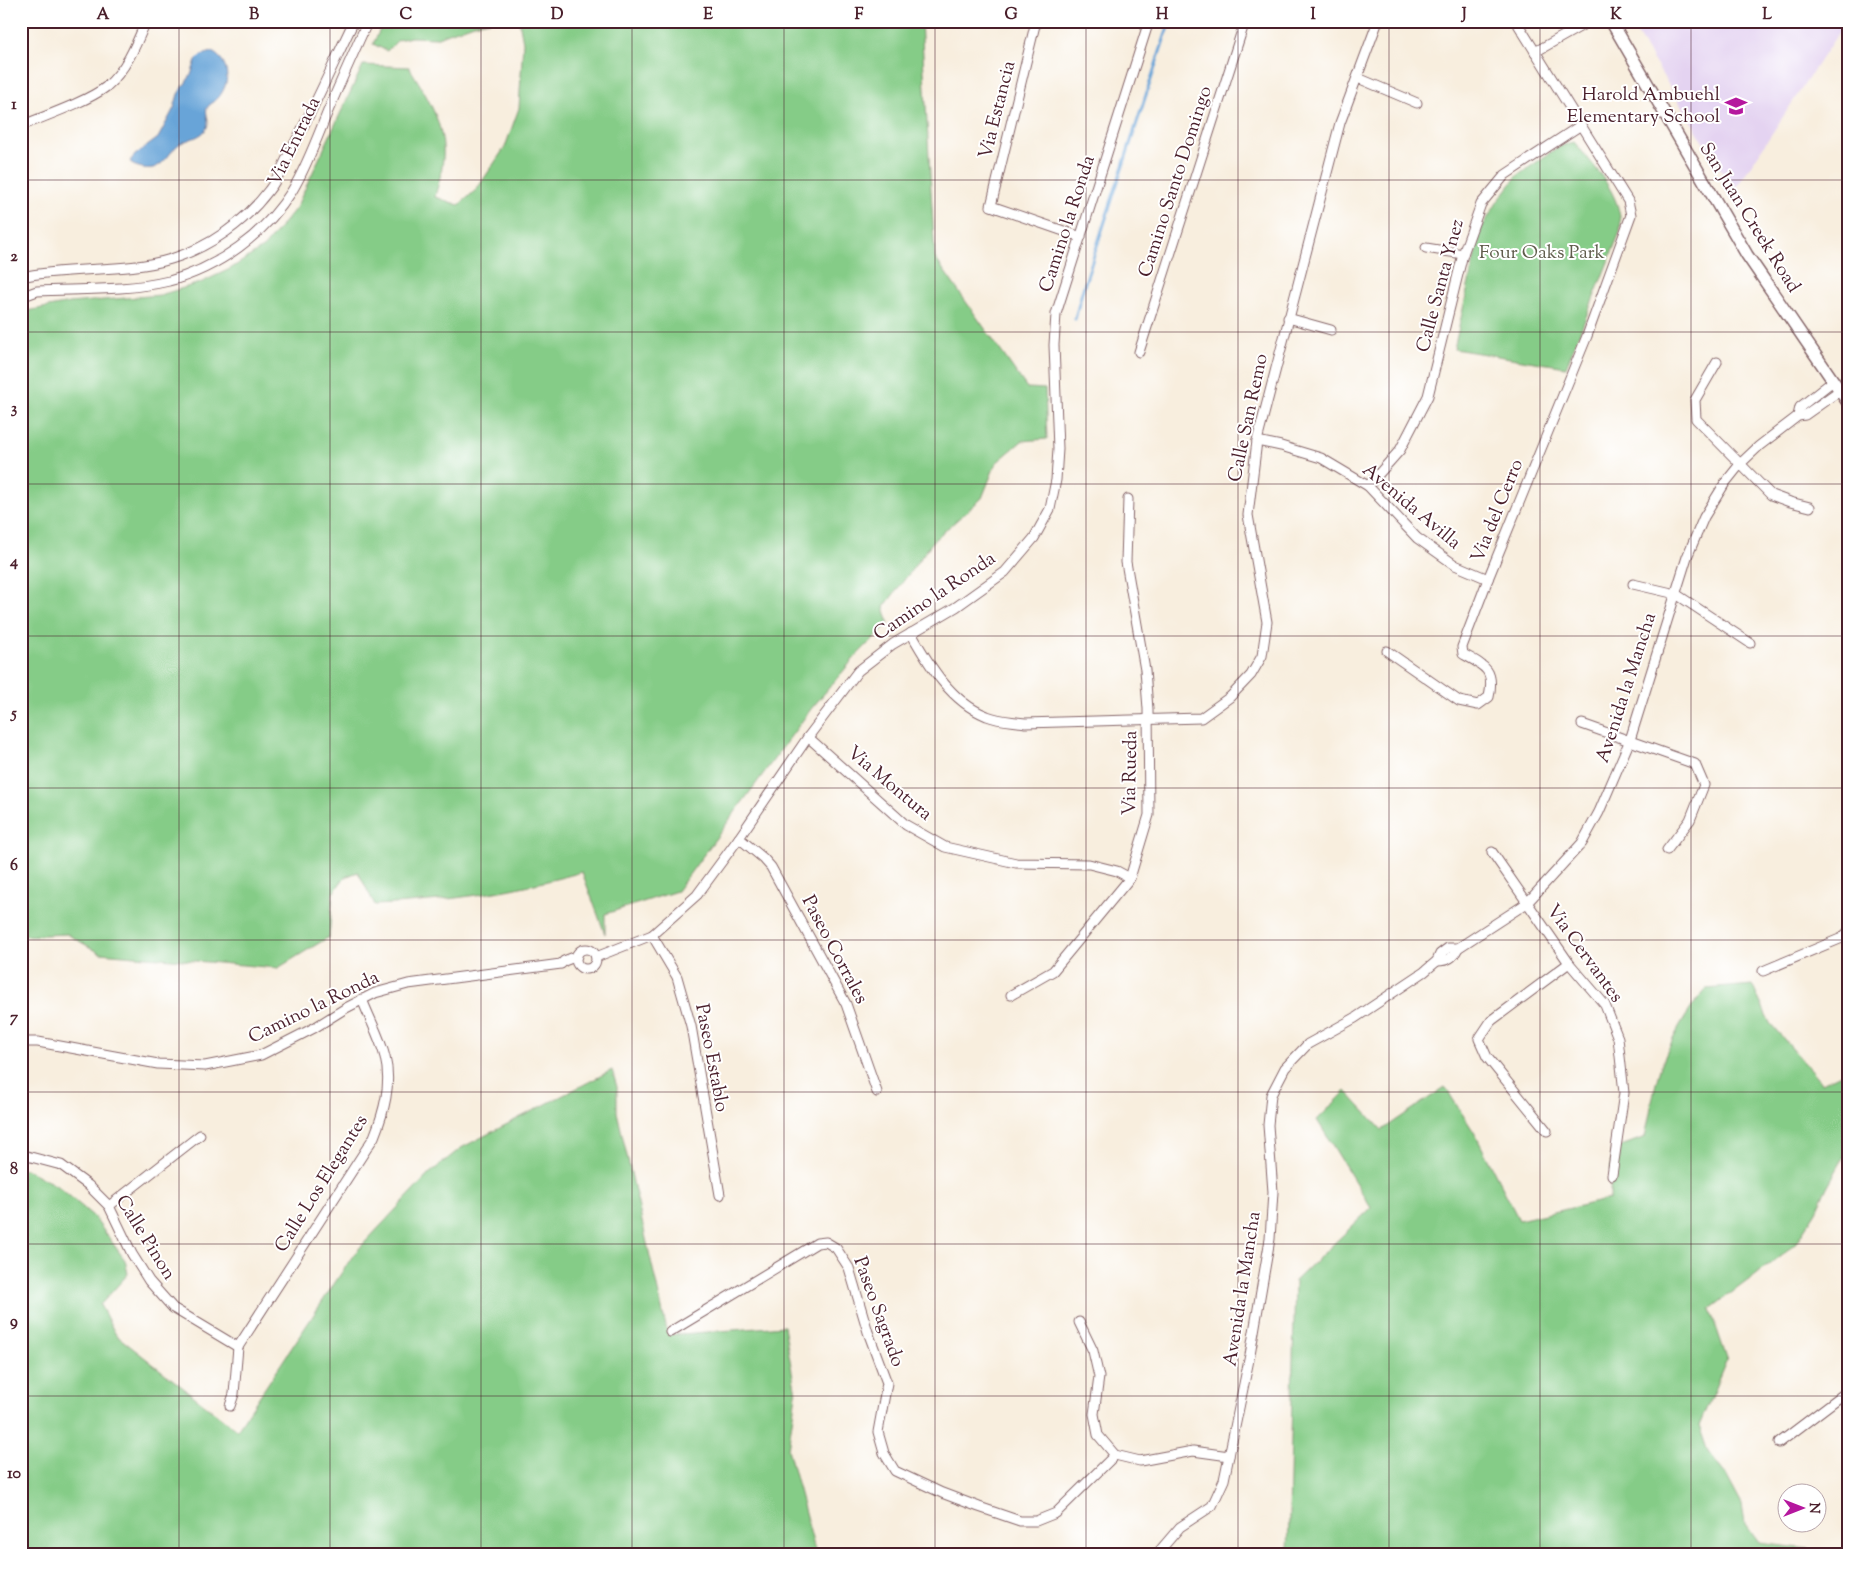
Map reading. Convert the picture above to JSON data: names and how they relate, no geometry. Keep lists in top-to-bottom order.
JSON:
{
  "streets": {
    "street": [
      "Via Estancia",
      "Via Entrada",
      "Camino Santo Domingo",
      "San Juan Creek Road",
      "Camino la Ronda",
      "Calle Santa Ynez",
      "Calle San Remo",
      "Avenida Avilla",
      "Via del Cerro",
      "Avenida la Mancha",
      "Via Rueda",
      "Via Montura",
      "Paseo Corrales",
      "Via Cervantes",
      "Paseo Establo",
      "Calle Los Elegantes",
      "Calle Pinon",
      "Paseo Sagrado"
    ]
  },
  "crossings": [
    ["Via Estancia", "Camino la Ronda"],
    ["San Juan Creek Road", "Avenida la Mancha"],
    ["Camino la Ronda", "Calle San Remo"],
    ["Camino la Ronda", "Via Montura"],
    ["Camino la Ronda", "Paseo Corrales"],
    ["Camino la Ronda", "Paseo Establo"],
    ["Camino la Ronda", "Calle Los Elegantes"],
    ["Calle Santa Ynez", "Avenida Avilla"],
    ["Calle Santa Ynez", "Via del Cerro"],
    ["Calle San Remo", "Avenida Avilla"],
    ["Calle San Remo", "Via Rueda"],
    ["Avenida Avilla", "Via del Cerro"],
    ["Avenida la Mancha", "Via Cervantes"],
    ["Via Rueda", "Via Montura"],
    ["Calle Los Elegantes", "Calle Pinon"]
  ],
  "parks": ["Four Oaks Park"],
  "places": {
    "school or university": ["Harold Ambuehl Elementary School"]
  },
  "north": "right",
  "grid": {
    "columns": [
      "A",
      "B",
      "C",
      "D",
      "E",
      "F",
      "G",
      "H",
      "I",
      "J",
      "K",
      "L"
    ],
    "rows": [
      "1",
      "2",
      "3",
      "4",
      "5",
      "6",
      "7",
      "8",
      "9",
      "10"
    ]
  }
}
